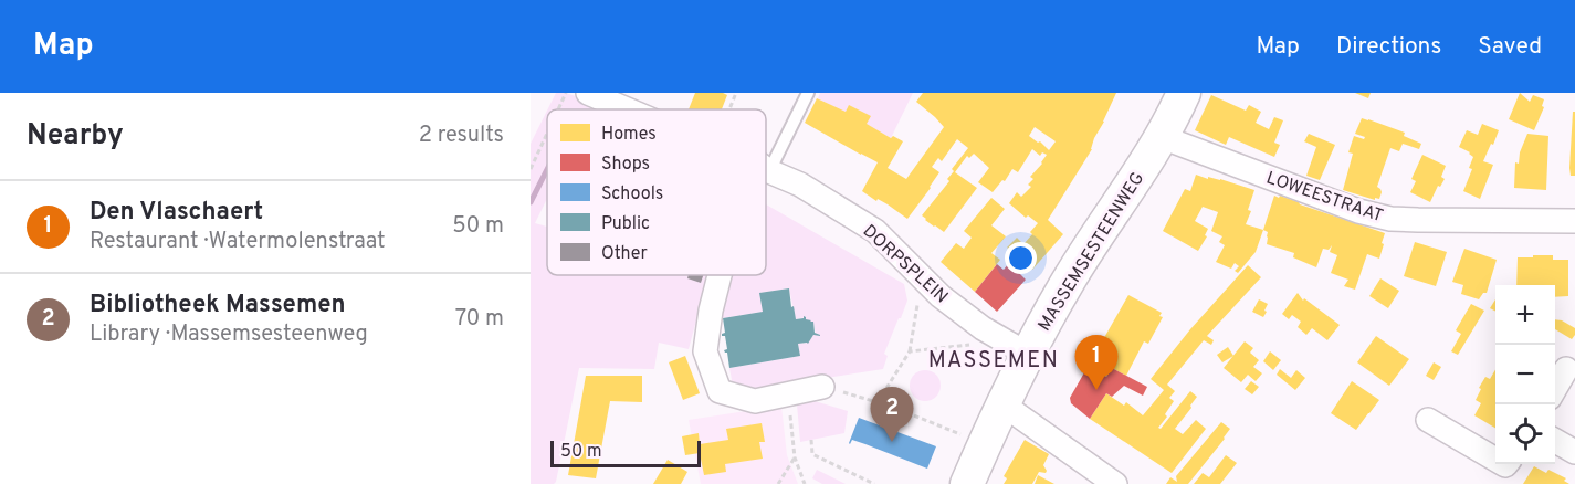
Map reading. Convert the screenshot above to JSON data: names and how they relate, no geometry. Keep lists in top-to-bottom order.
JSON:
{
  "streets": {
    "main road": ["MASSEMSESTEENWEG"],
    "street": ["LOWEESTRAAT", "DORPSPLEIN"]
  },
  "crossings": [
    ["LOWEESTRAAT", "MASSEMSESTEENWEG"],
    ["MASSEMSESTEENWEG", "DORPSPLEIN"]
  ],
  "districts": ["MASSEMEN"],
  "legend": [
    "Homes",
    "Shops",
    "Schools",
    "Public",
    "Other"
  ],
  "scale_bar": "50 m",
  "page": {
    "header": "Map",
    "nav": ["Map", "Directions", "Saved"],
    "heading": ["Nearby", "2 results"],
    "list": [
      {
        "mark": "1",
        "name": "Den Vlaschaert",
        "note": "Restaurant · Watermolenstraat",
        "value": "50 m"
      },
      {
        "mark": "2",
        "name": "Bibliotheek Massemen",
        "note": "Library · Massemsesteenweg",
        "value": "70 m"
      }
    ],
    "map_buttons": ["+", "−"],
    "pins": ["1", "2"],
    "scale": "50 m"
  }
}
